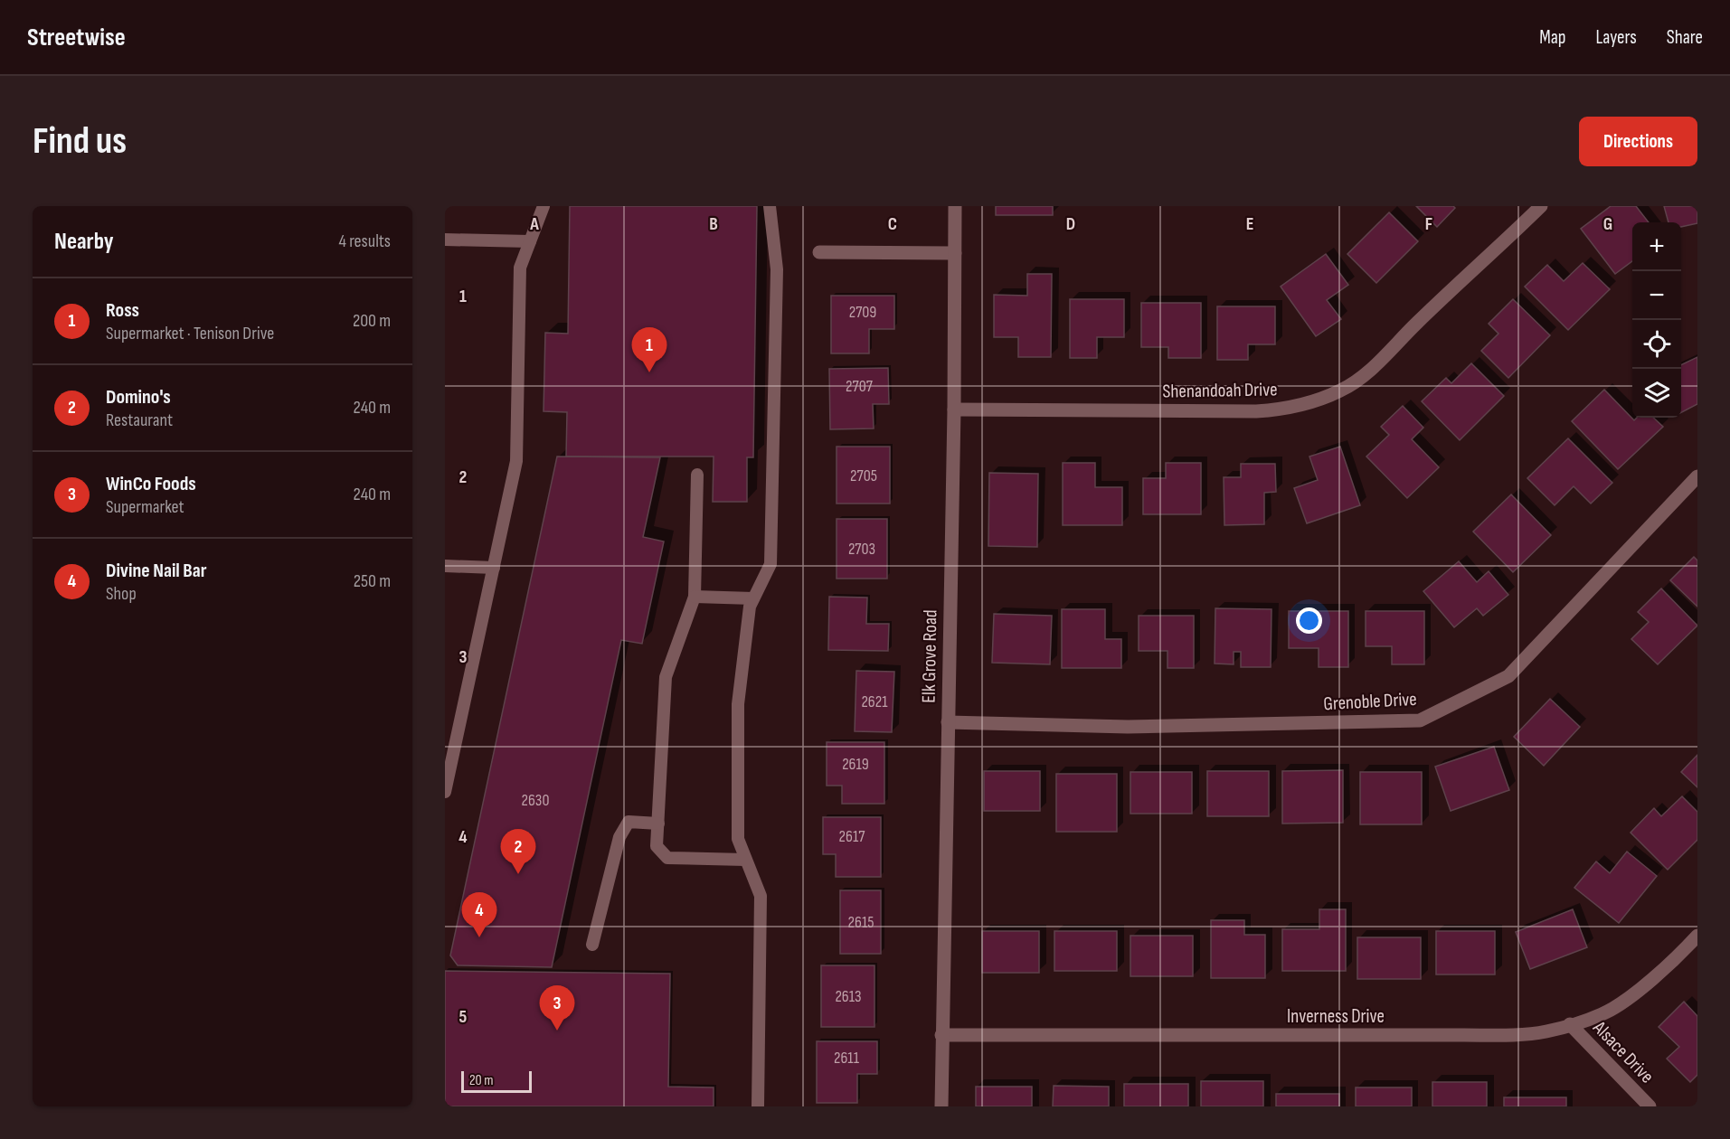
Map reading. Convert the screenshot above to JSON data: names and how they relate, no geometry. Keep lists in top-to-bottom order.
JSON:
{
  "streets": {
    "street": [
      "Shenandoah Drive",
      "Elk Grove Road",
      "Grenoble Drive",
      "Inverness Drive",
      "Alsace Drive"
    ]
  },
  "crossings": [
    ["Shenandoah Drive", "Elk Grove Road"],
    ["Elk Grove Road", "Grenoble Drive"],
    ["Elk Grove Road", "Inverness Drive"],
    ["Inverness Drive", "Alsace Drive"]
  ],
  "house_numbers": [
    "2709",
    "2707",
    "2705",
    "2703",
    "2621",
    "2619",
    "2630",
    "2617",
    "2615",
    "2613",
    "2611"
  ],
  "scale_bar": "20 m",
  "page": {
    "header": "Streetwise",
    "nav": ["Map", "Layers", "Share"],
    "buttons": "Directions",
    "title": "Find us",
    "heading": ["Nearby", "4 results"],
    "map_buttons": ["+", "−"],
    "list": [
      {
        "mark": "1",
        "name": "Ross",
        "note": "Supermarket · Tenison Drive",
        "value": "200 m"
      },
      {
        "mark": "2",
        "name": "Domino's",
        "note": "Restaurant",
        "value": "240 m"
      },
      {
        "mark": "3",
        "name": "WinCo Foods",
        "note": "Supermarket",
        "value": "240 m"
      },
      {
        "mark": "4",
        "name": "Divine Nail Bar",
        "note": "Shop",
        "value": "250 m"
      }
    ],
    "pins": [
      "1",
      "2",
      "4",
      "3"
    ],
    "scale": "20 m"
  },
  "grid": {
    "columns": [
      "A",
      "B",
      "C",
      "D",
      "E",
      "F",
      "G"
    ],
    "rows": [
      "1",
      "2",
      "3",
      "4",
      "5"
    ]
  }
}
